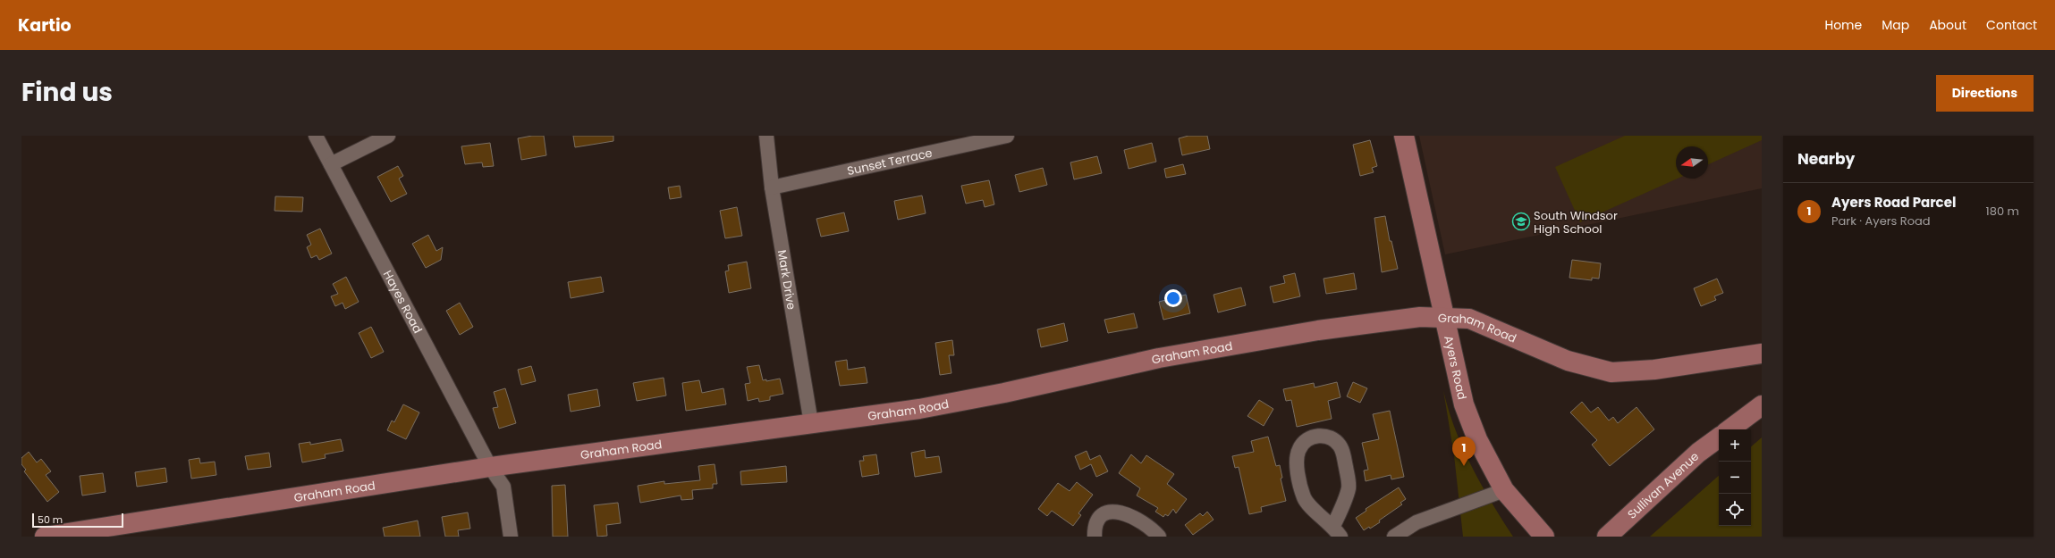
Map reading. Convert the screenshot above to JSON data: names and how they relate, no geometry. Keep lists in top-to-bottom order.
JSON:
{
  "streets": {
    "street": [
      "Sunset Terrace",
      "Mark Drive",
      "Hayes Road",
      "Graham Road",
      "Ayers Road",
      "Sullivan Avenue"
    ]
  },
  "crossings": [
    ["Sunset Terrace", "Mark Drive"],
    ["Mark Drive", "Graham Road"],
    ["Hayes Road", "Graham Road"],
    ["Graham Road", "Ayers Road"]
  ],
  "places": {
    "school or university": ["South Windsor High School"]
  },
  "scale_bar": "50 m",
  "north": "left",
  "page": {
    "header": "Kartio",
    "nav": [
      "Home",
      "Map",
      "About",
      "Contact"
    ],
    "title": "Find us",
    "buttons": "Directions",
    "heading": "Nearby",
    "list": [
      {
        "mark": "1",
        "name": "Ayers Road Parcel",
        "note": "Park · Ayers Road",
        "value": "180 m"
      }
    ],
    "map_buttons": ["+", "−"],
    "pins": "1",
    "scale": "50 m"
  }
}
